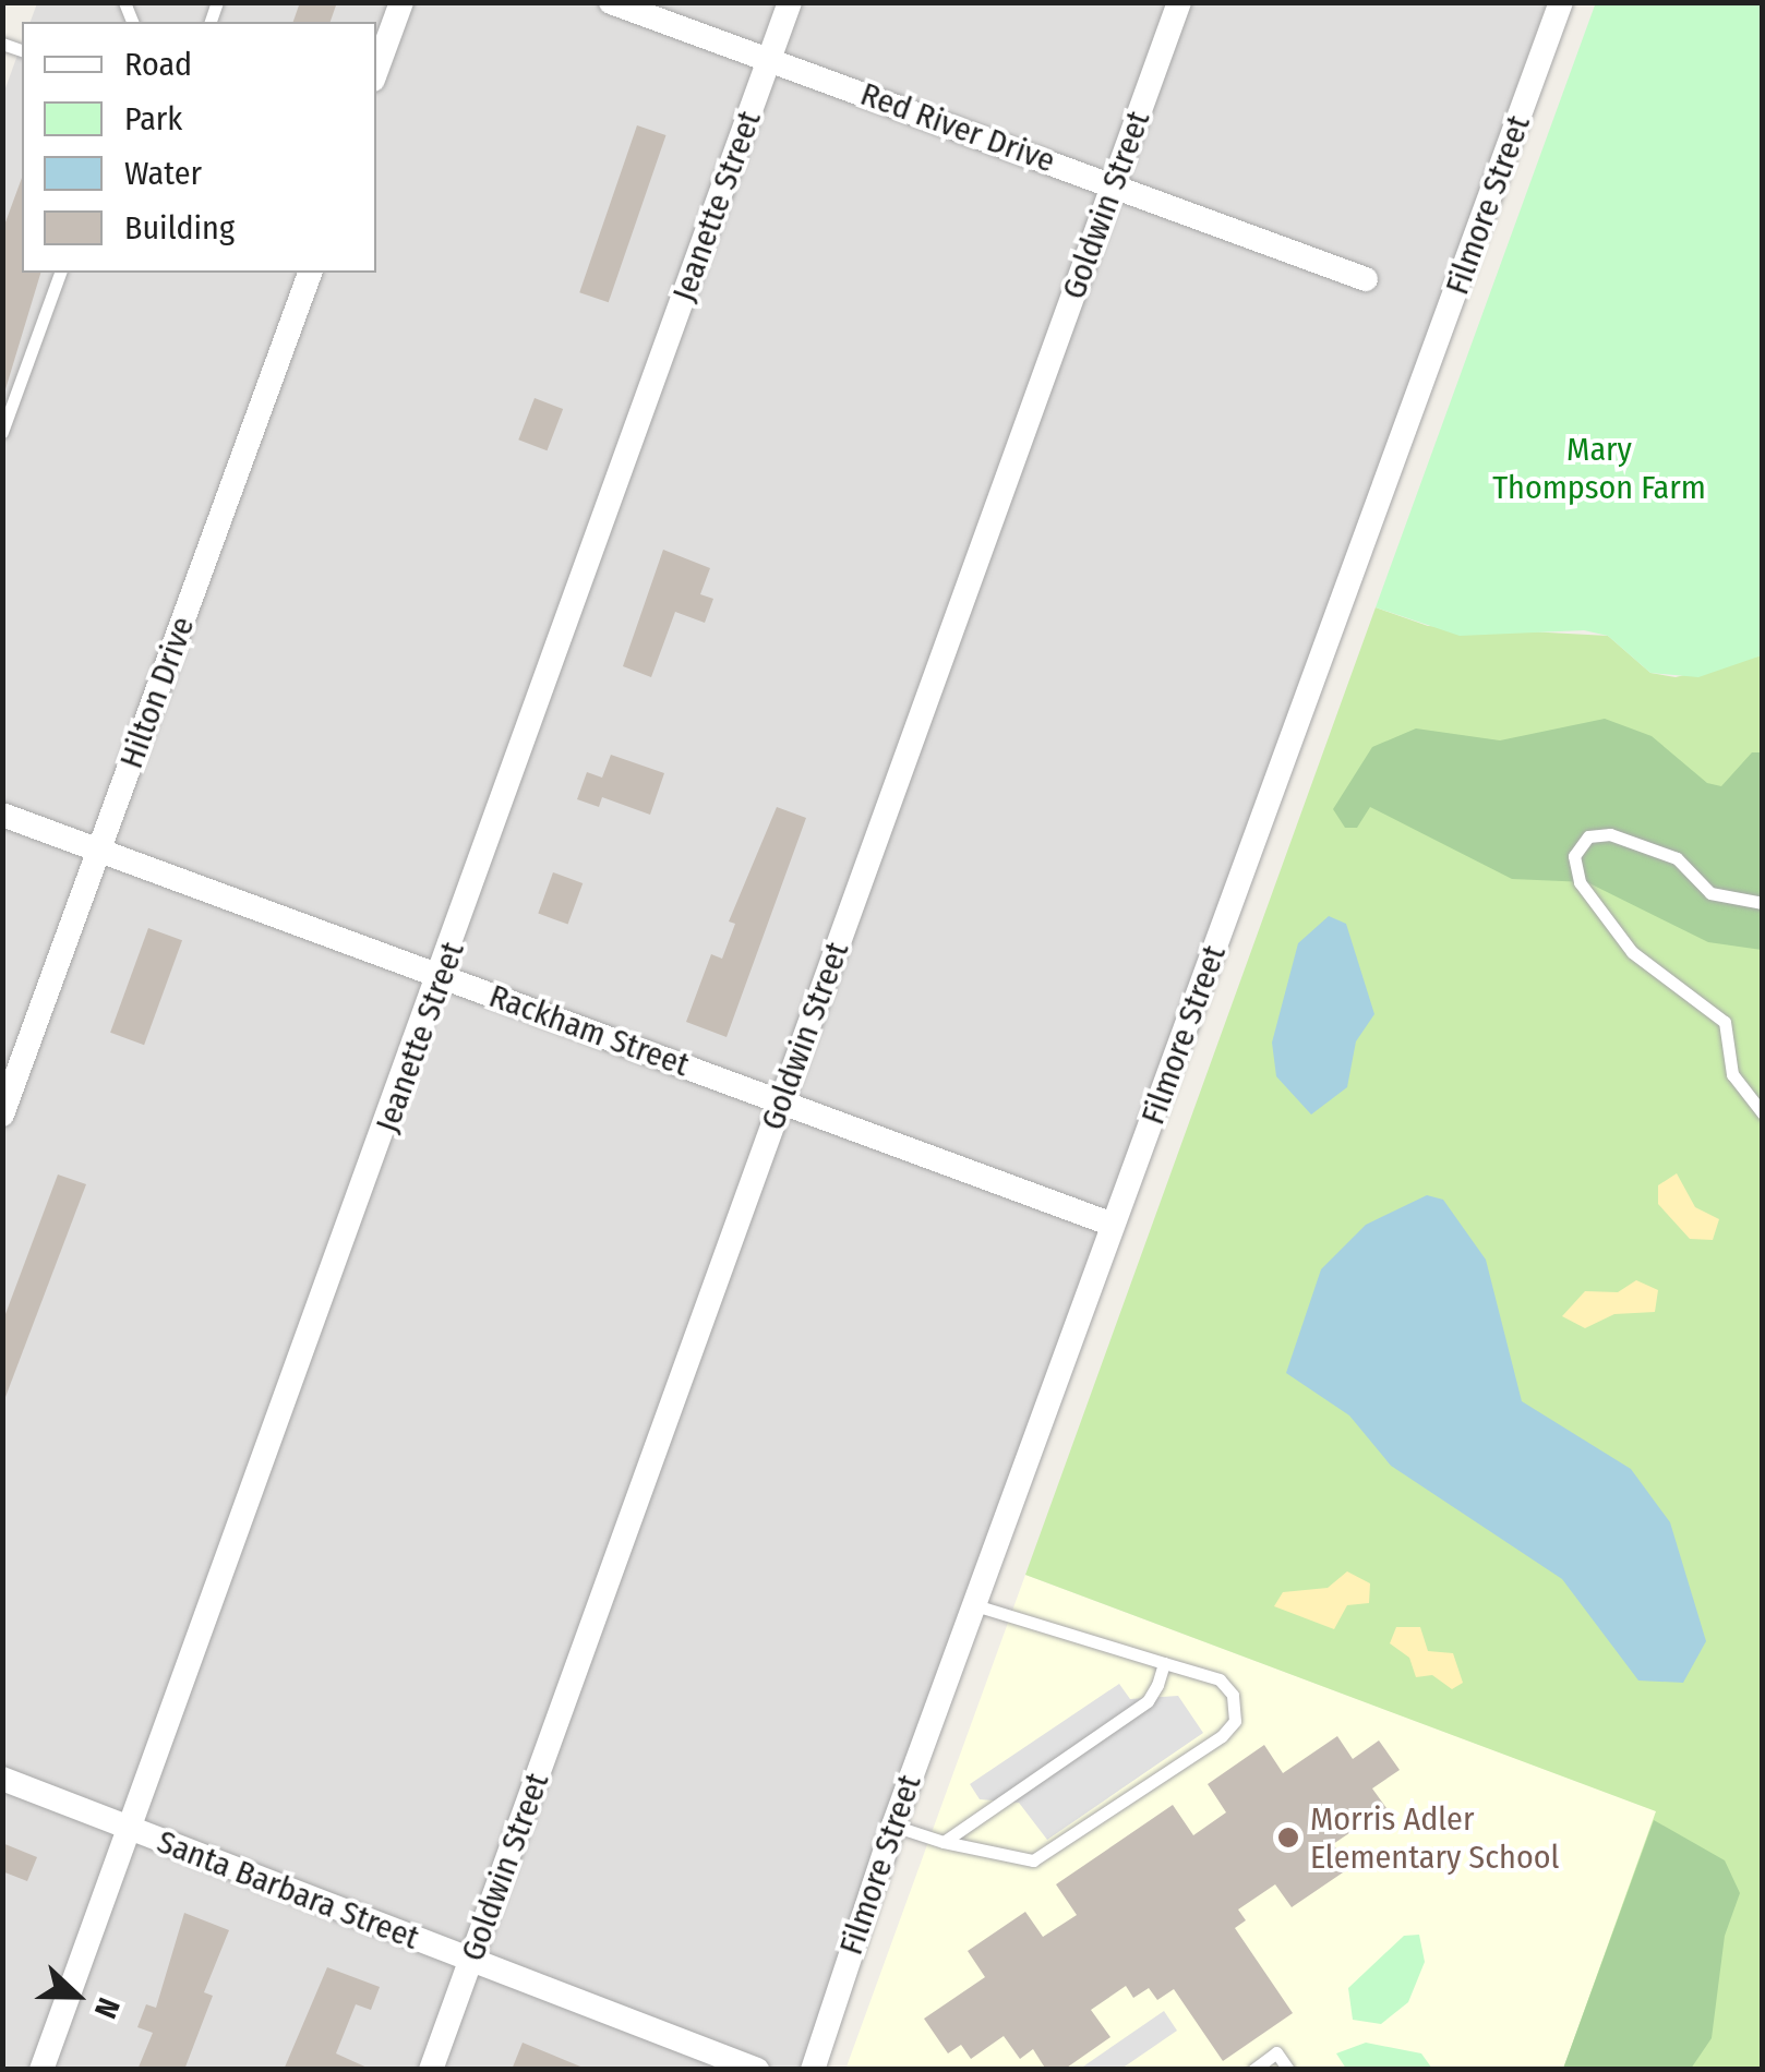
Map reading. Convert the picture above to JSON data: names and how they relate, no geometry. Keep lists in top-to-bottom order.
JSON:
{
  "streets": {
    "street": [
      "Red River Drive",
      "Goldwin Street",
      "Filmore Street",
      "Jeanette Street",
      "Hilton Drive",
      "Rackham Street",
      "Santa Barbara Street"
    ]
  },
  "crossings": [
    ["Red River Drive", "Goldwin Street"],
    ["Red River Drive", "Jeanette Street"],
    ["Goldwin Street", "Rackham Street"],
    ["Goldwin Street", "Santa Barbara Street"],
    ["Filmore Street", "Rackham Street"],
    ["Jeanette Street", "Rackham Street"],
    ["Jeanette Street", "Santa Barbara Street"],
    ["Hilton Drive", "Rackham Street"]
  ],
  "parks": ["Mary Thompson Farm"],
  "places": ["Morris Adler Elementary School"],
  "legend": [
    "Road",
    "Park",
    "Water",
    "Building"
  ],
  "north": "right"
}
